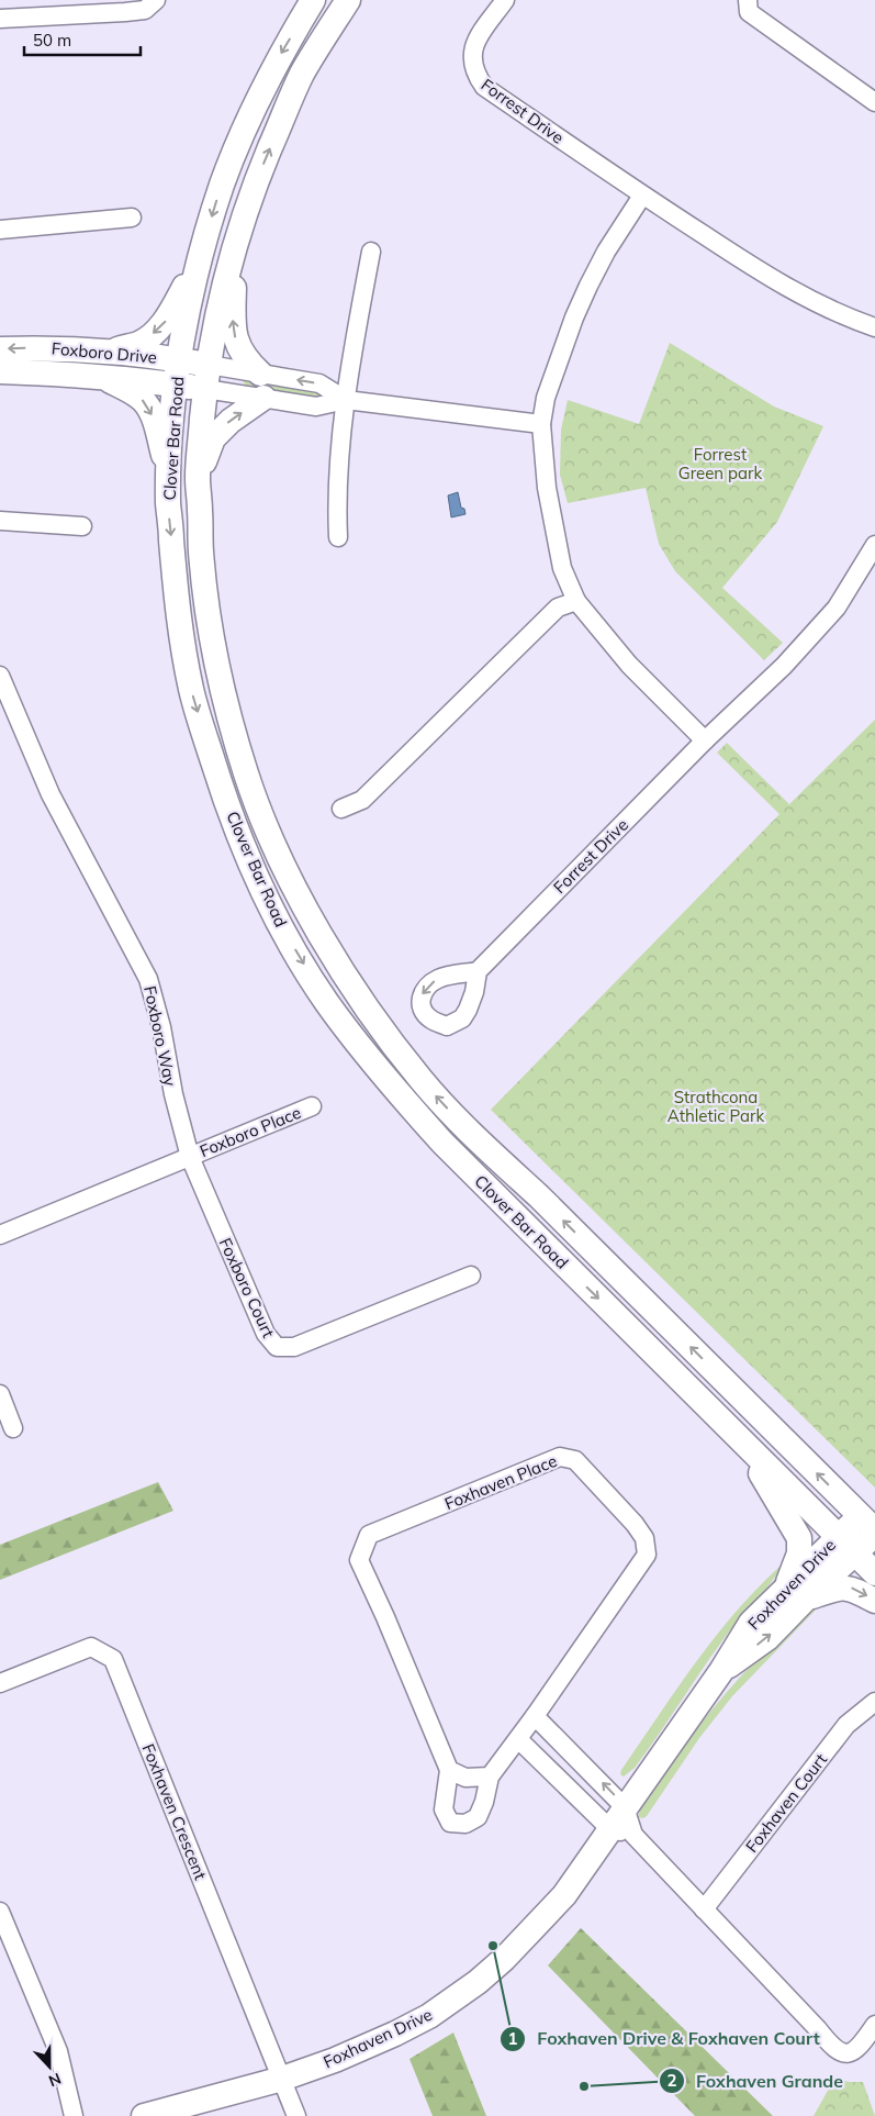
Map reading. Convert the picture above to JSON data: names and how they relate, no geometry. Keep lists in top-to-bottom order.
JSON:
{
  "streets": {
    "main road": ["Foxboro Drive", "Clover Bar Road", "Foxhaven Drive"],
    "street": [
      "Forrest Drive",
      "Foxboro Way",
      "Foxboro Place",
      "Foxboro Court",
      "Foxhaven Place",
      "Foxhaven Court",
      "Foxhaven Crescent"
    ]
  },
  "crossings": [
    ["Foxboro Drive", "Clover Bar Road"],
    ["Clover Bar Road", "Foxhaven Drive"],
    ["Foxboro Way", "Foxboro Place"],
    ["Foxboro Way", "Foxboro Court"],
    ["Foxboro Place", "Foxboro Court"],
    ["Foxhaven Drive", "Foxhaven Crescent"]
  ],
  "parks": ["Forrest Green park", "Strathcona Athletic Park"],
  "places": ["Foxhaven Drive & Foxhaven Court", "Foxhaven Grande"],
  "scale_bar": "50 m",
  "north": "bottom"
}
